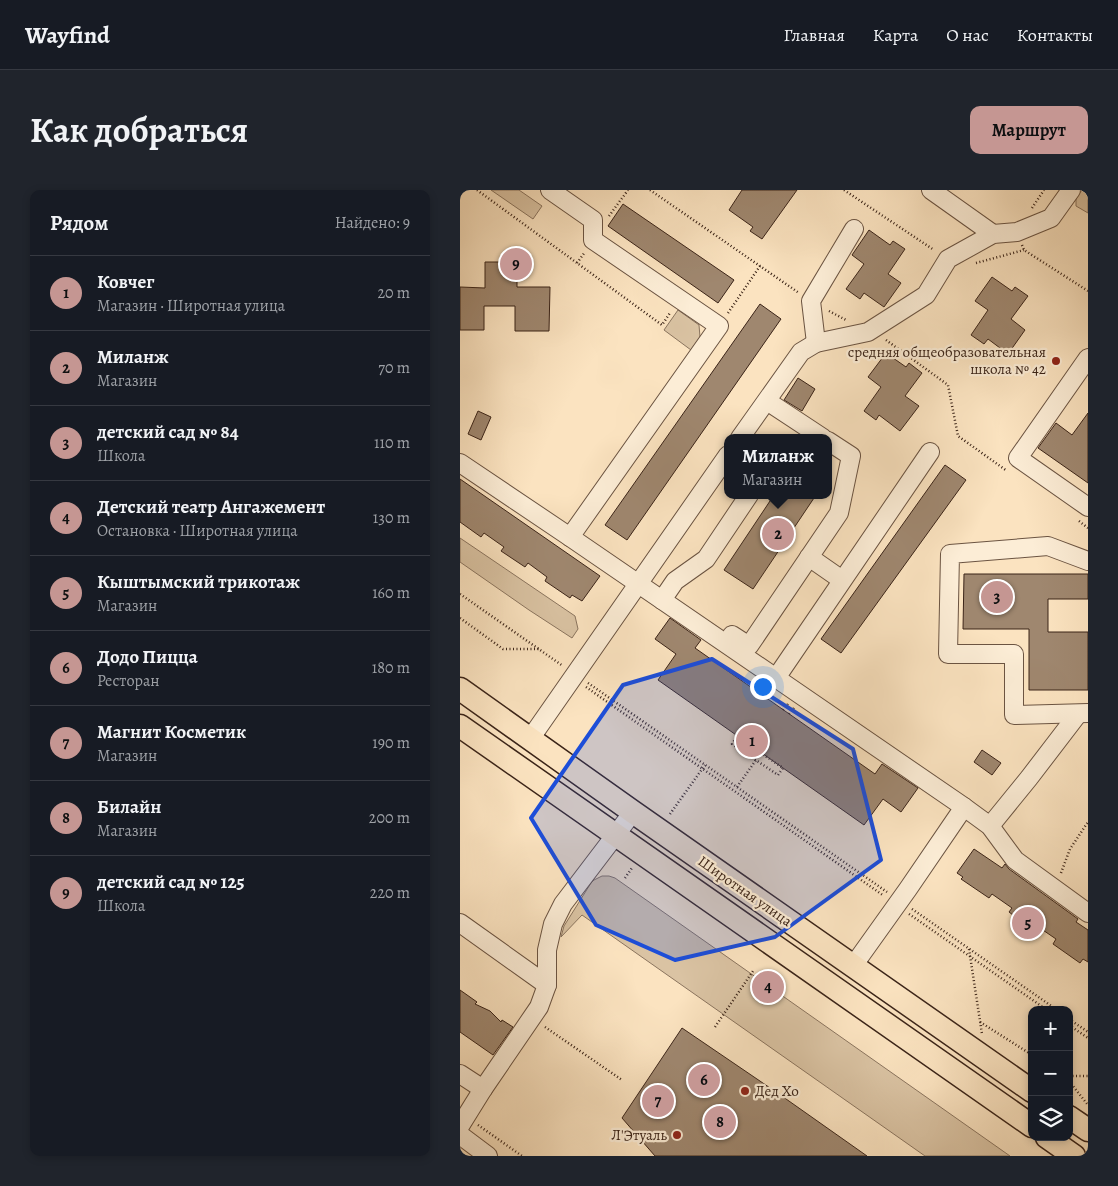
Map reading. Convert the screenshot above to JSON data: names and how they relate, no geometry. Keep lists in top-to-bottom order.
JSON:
{
  "streets": {
    "main road": ["Широтная улица"]
  },
  "places": ["средняя общеобразовательная школа № 42", "Дед Хо", "Л'Этуаль"],
  "page": {
    "header": "Wayfind",
    "nav": [
      "Главная",
      "Карта",
      "О нас",
      "Контакты"
    ],
    "title": "Как добраться",
    "buttons": "Маршрут",
    "heading": ["Рядом", "Найдено: 9"],
    "pins": [
      "9",
      "2",
      "3",
      "1",
      "5",
      "4",
      "6",
      "7",
      "8"
    ],
    "list": [
      {
        "mark": "1",
        "name": "Ковчег",
        "note": "Магазин · Широтная улица",
        "value": "20 m"
      },
      {
        "mark": "2",
        "name": "Миланж",
        "note": "Магазин",
        "value": "70 m"
      },
      {
        "mark": "3",
        "name": "детский сад № 84",
        "note": "Школа",
        "value": "110 m"
      },
      {
        "mark": "4",
        "name": "Детский театр Ангажемент",
        "note": "Остановка · Широтная улица",
        "value": "130 m"
      },
      {
        "mark": "5",
        "name": "Кыштымский трикотаж",
        "note": "Магазин",
        "value": "160 m"
      },
      {
        "mark": "6",
        "name": "Додо Пицца",
        "note": "Ресторан",
        "value": "180 m"
      },
      {
        "mark": "7",
        "name": "Магнит Косметик",
        "note": "Магазин",
        "value": "190 m"
      },
      {
        "mark": "8",
        "name": "Билайн",
        "note": "Магазин",
        "value": "200 m"
      },
      {
        "mark": "9",
        "name": "детский сад № 125",
        "note": "Школа",
        "value": "220 m"
      }
    ],
    "popup": ["Миланж", "Магазин"],
    "map_buttons": ["+", "−"]
  }
}
